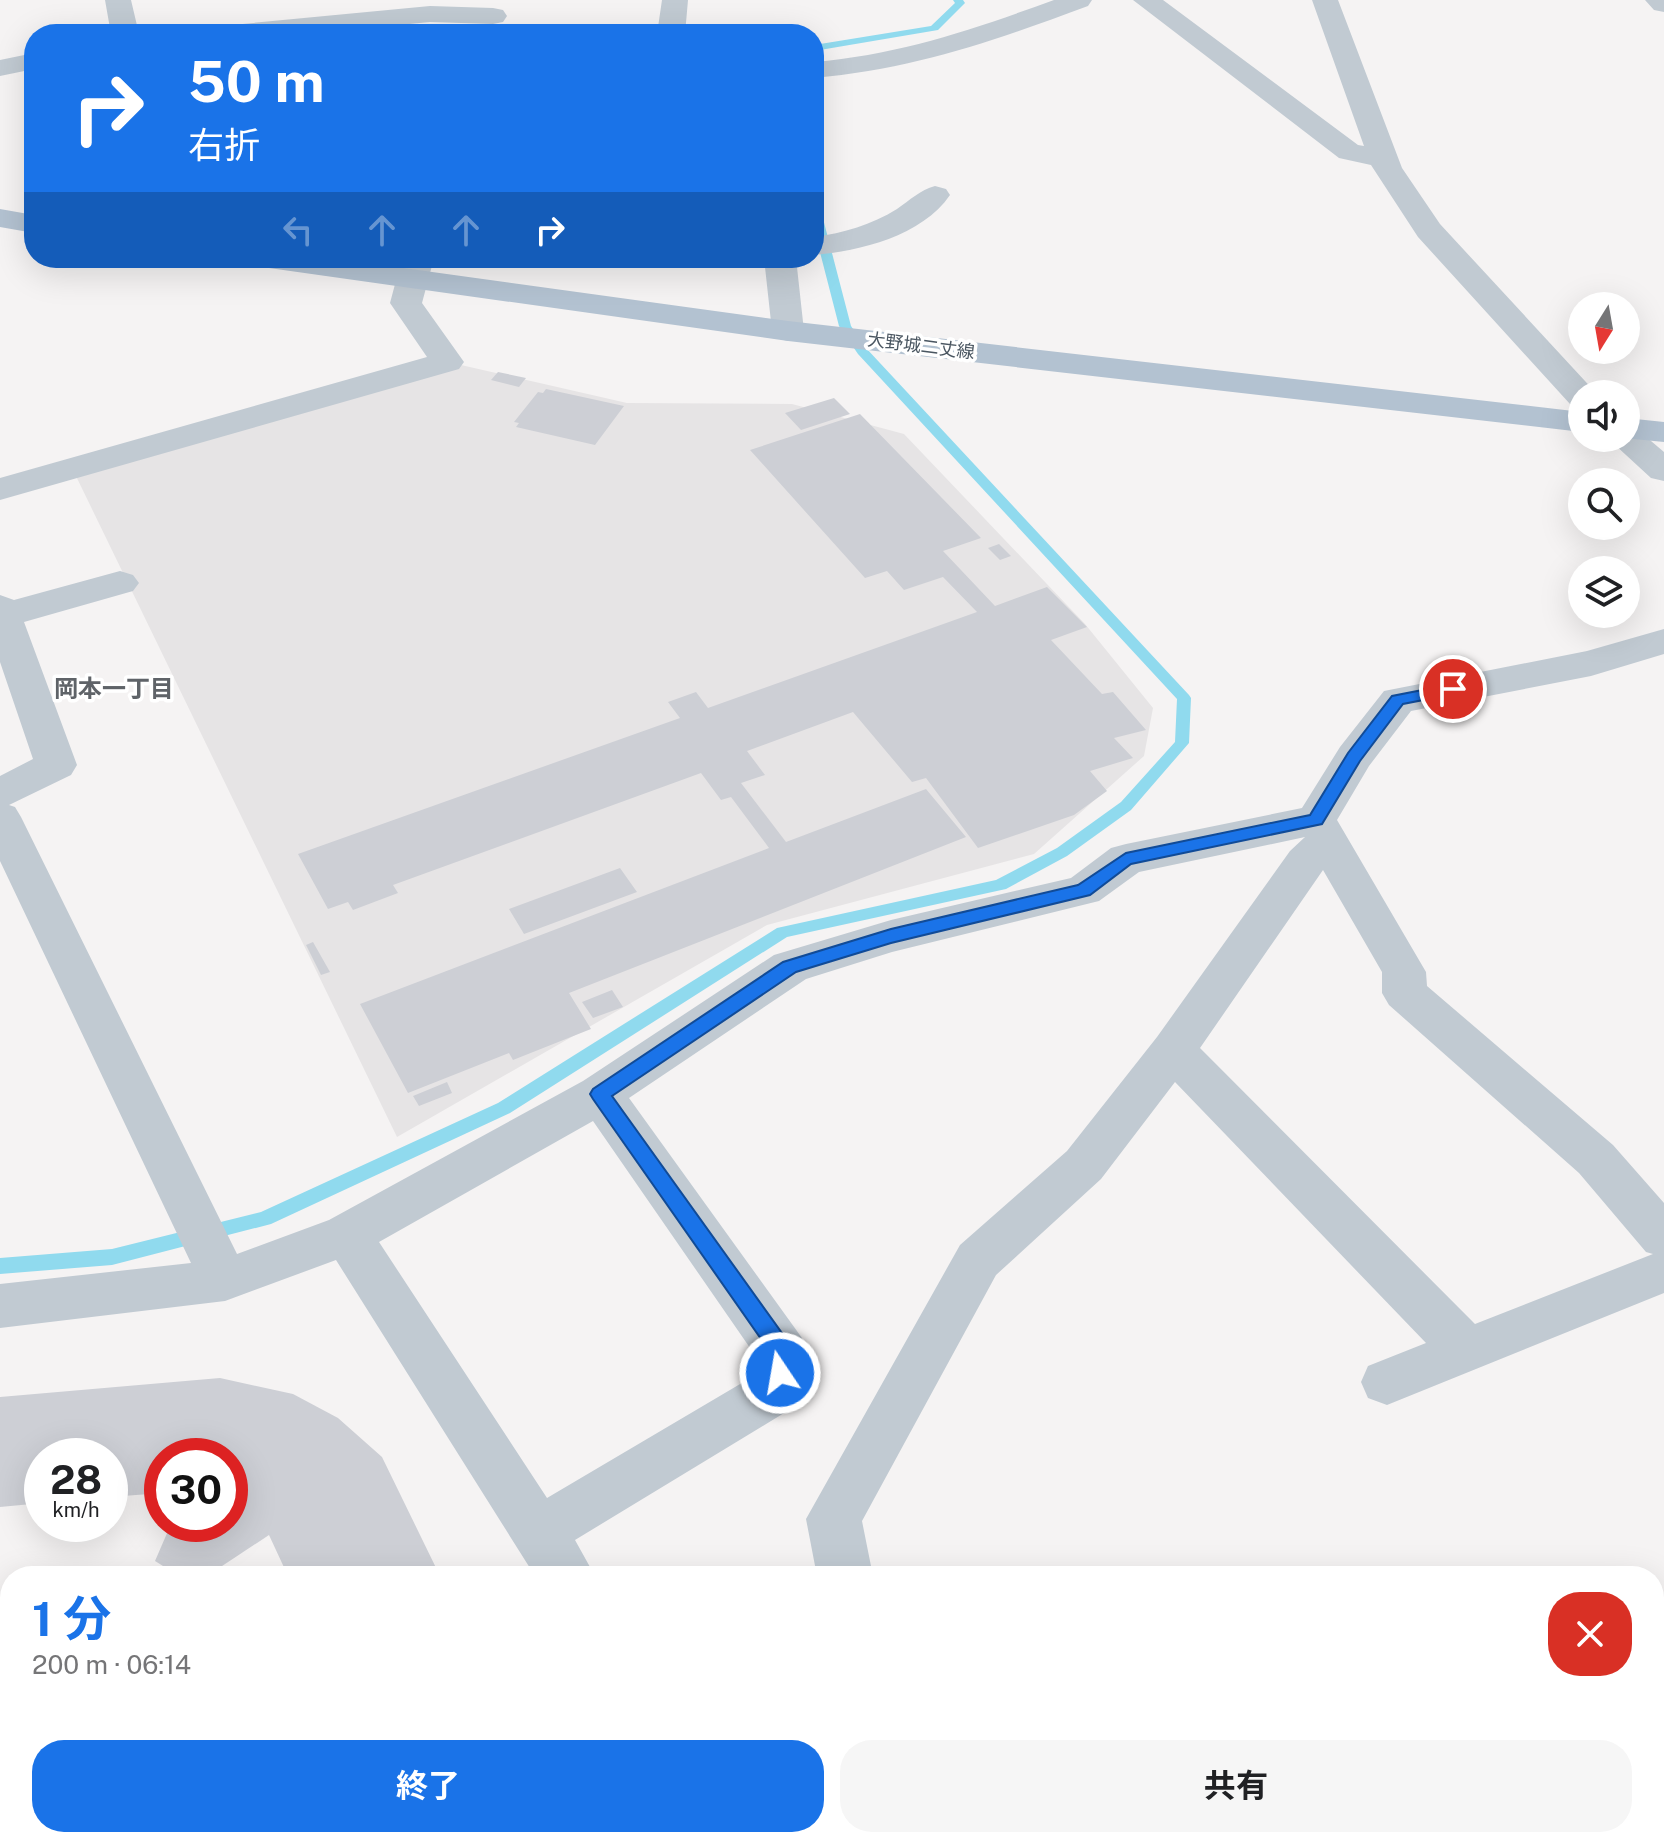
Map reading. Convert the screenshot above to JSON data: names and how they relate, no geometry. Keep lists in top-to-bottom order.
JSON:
{
  "streets": {
    "main road": ["大野城二丈線"]
  },
  "districts": ["岡本一丁目"],
  "north": "bottom",
  "page": {
    "turn": ["50 m", "右折"],
    "speed": "28 km/h",
    "limit": "30",
    "heading": ["1 分", "200 m · 06:14"],
    "buttons": ["終了", "共有"]
  }
}
